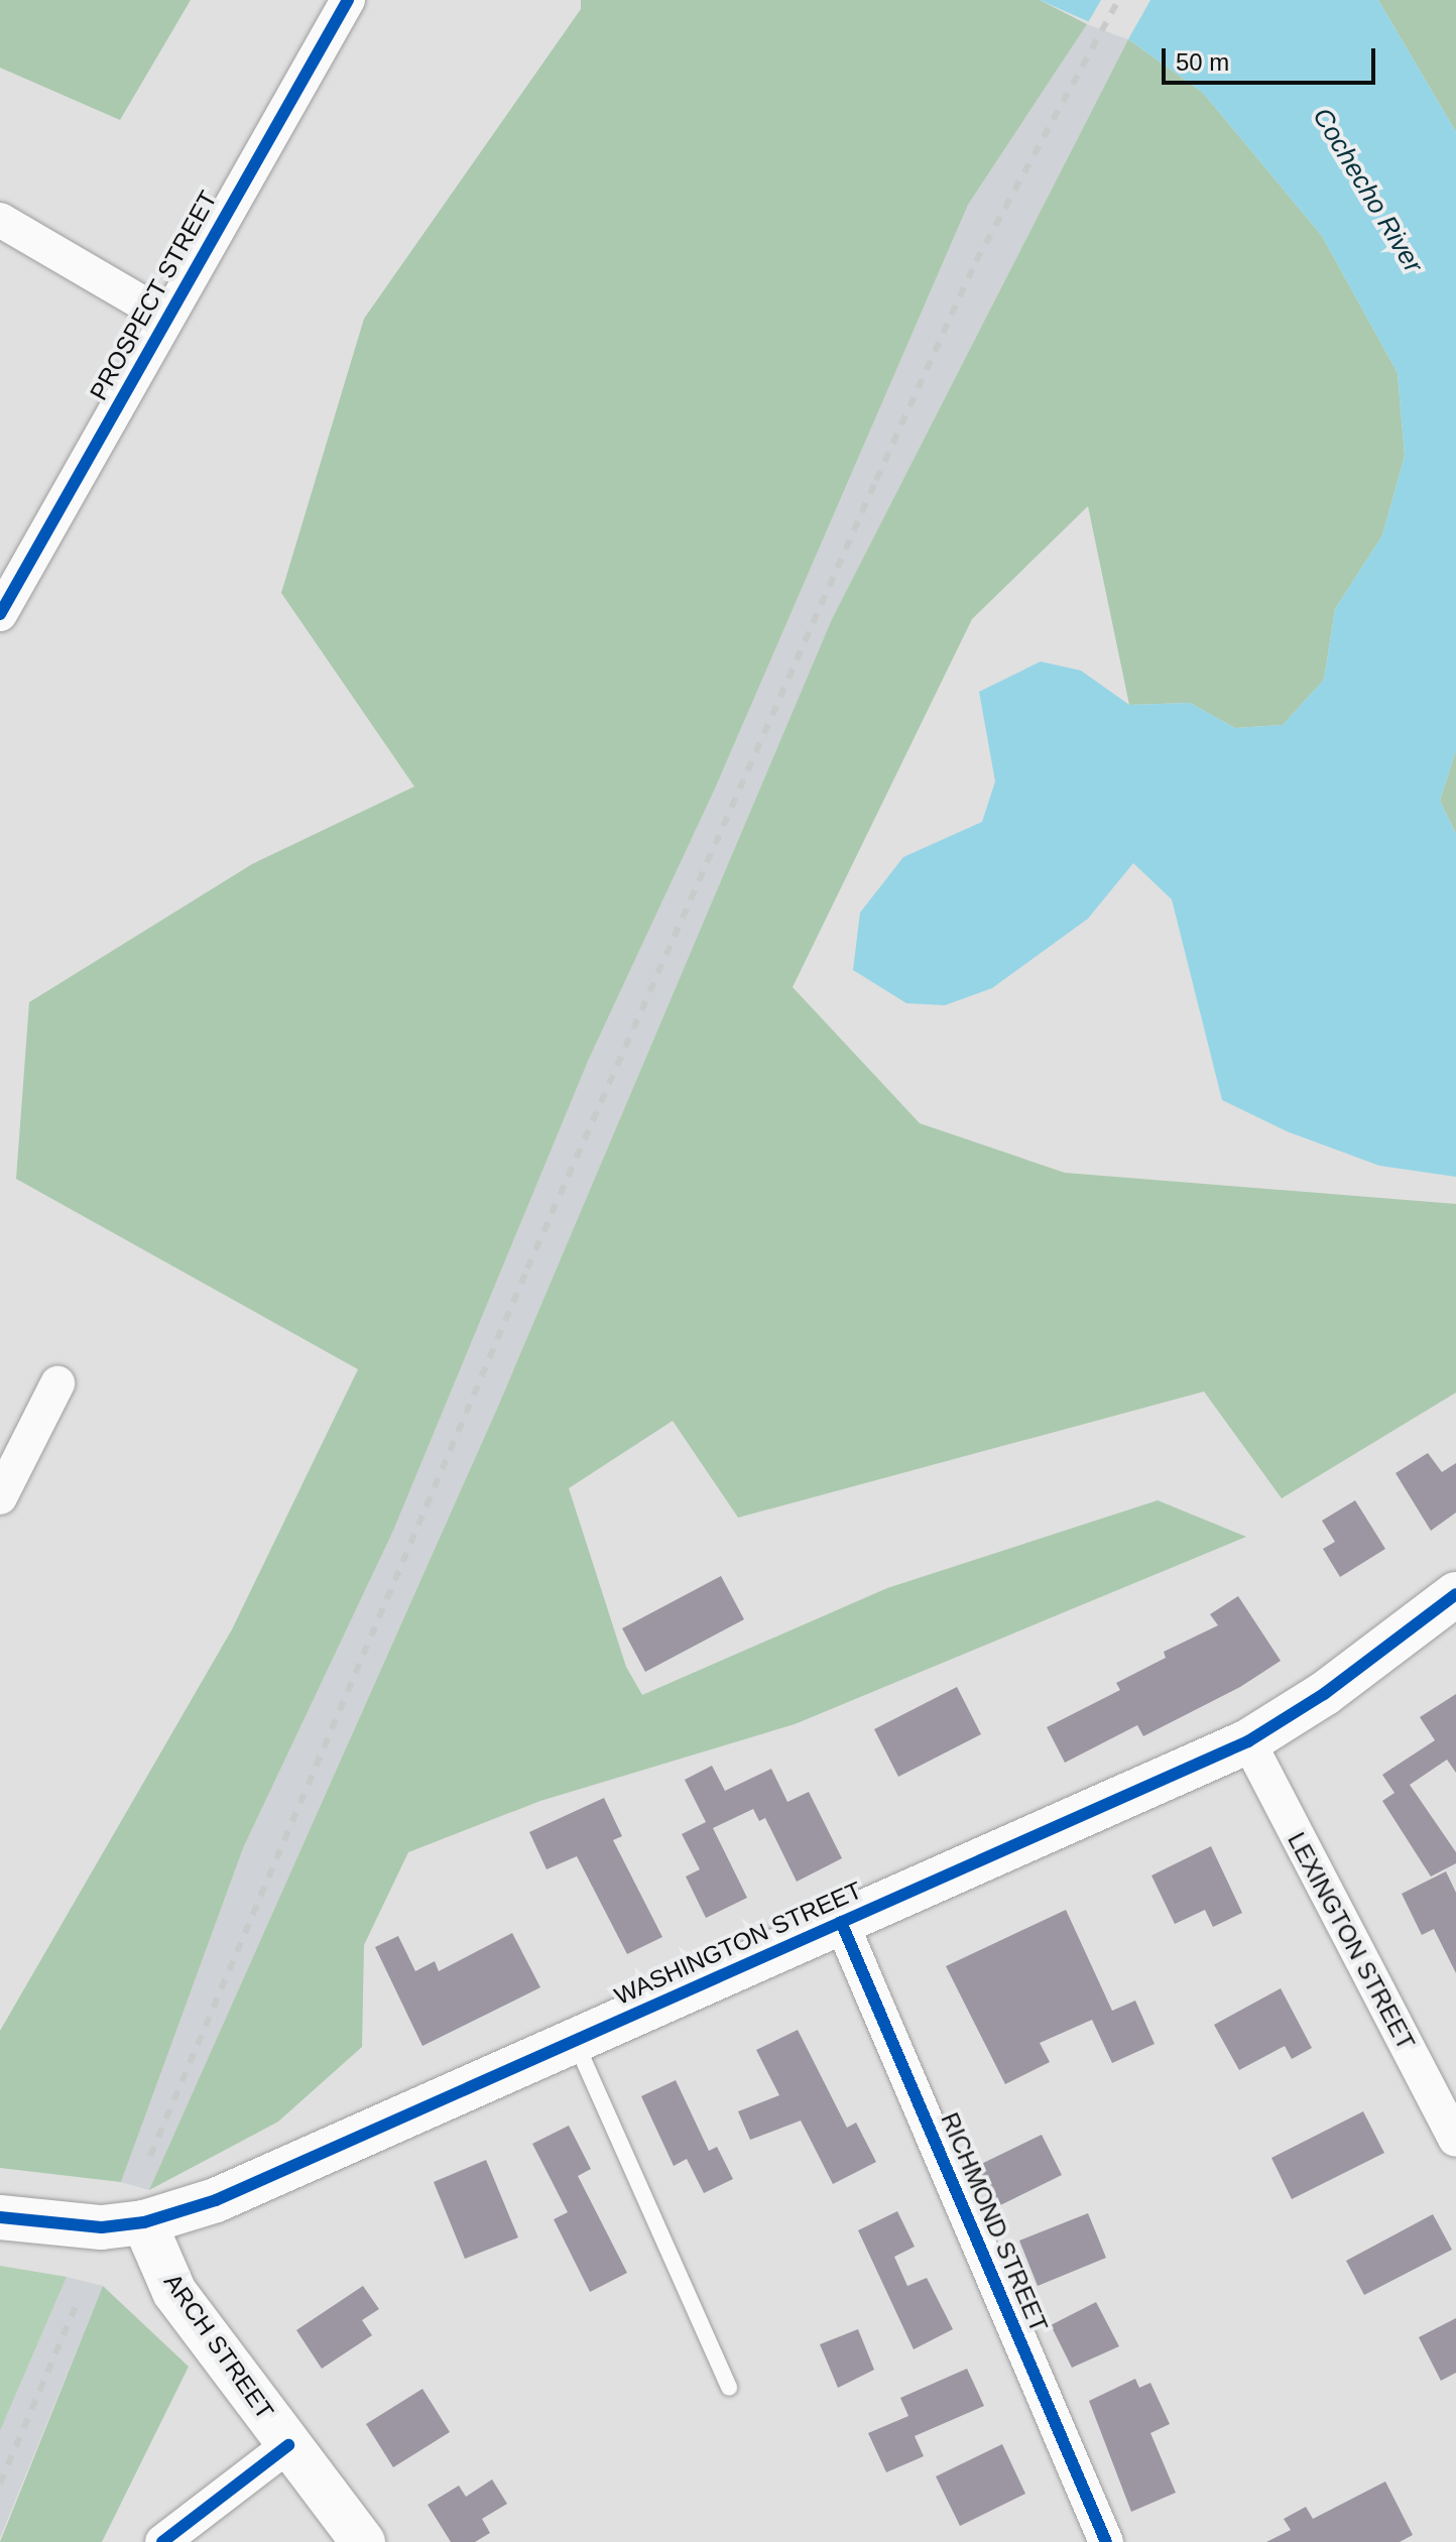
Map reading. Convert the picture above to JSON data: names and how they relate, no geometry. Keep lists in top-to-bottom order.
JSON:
{
  "streets": {
    "street": [
      "PROSPECT STREET",
      "LEXINGTON STREET",
      "WASHINGTON STREET",
      "RICHMOND STREET",
      "ARCH STREET"
    ]
  },
  "crossings": [
    ["LEXINGTON STREET", "WASHINGTON STREET"],
    ["WASHINGTON STREET", "RICHMOND STREET"],
    ["WASHINGTON STREET", "ARCH STREET"]
  ],
  "water": ["Cochecho River"],
  "scale_bar": "50 m"
}
